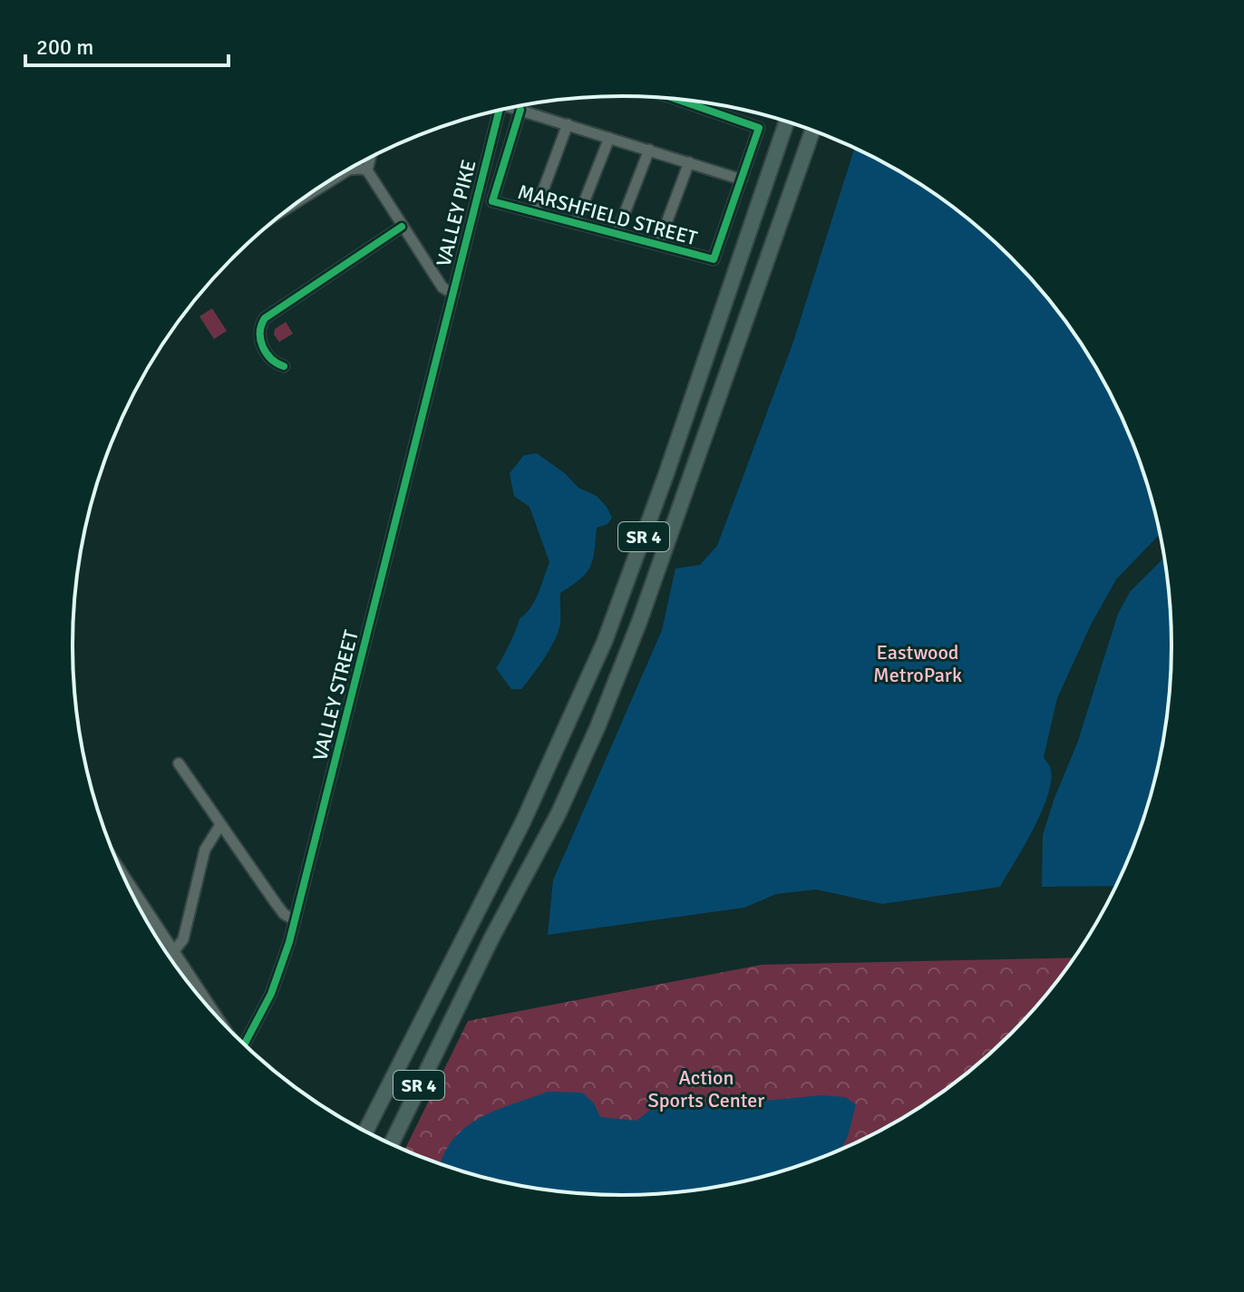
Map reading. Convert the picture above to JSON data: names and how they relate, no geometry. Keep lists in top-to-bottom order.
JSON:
{
  "streets": {
    "highway": ["SR 4"],
    "street": ["VALLEY PIKE", "MARSHFIELD STREET", "VALLEY STREET"]
  },
  "crossings": [
    ["VALLEY PIKE", "VALLEY STREET"]
  ],
  "parks": ["Eastwood MetroPark", "Action Sports Center"],
  "scale_bar": "200 m"
}
